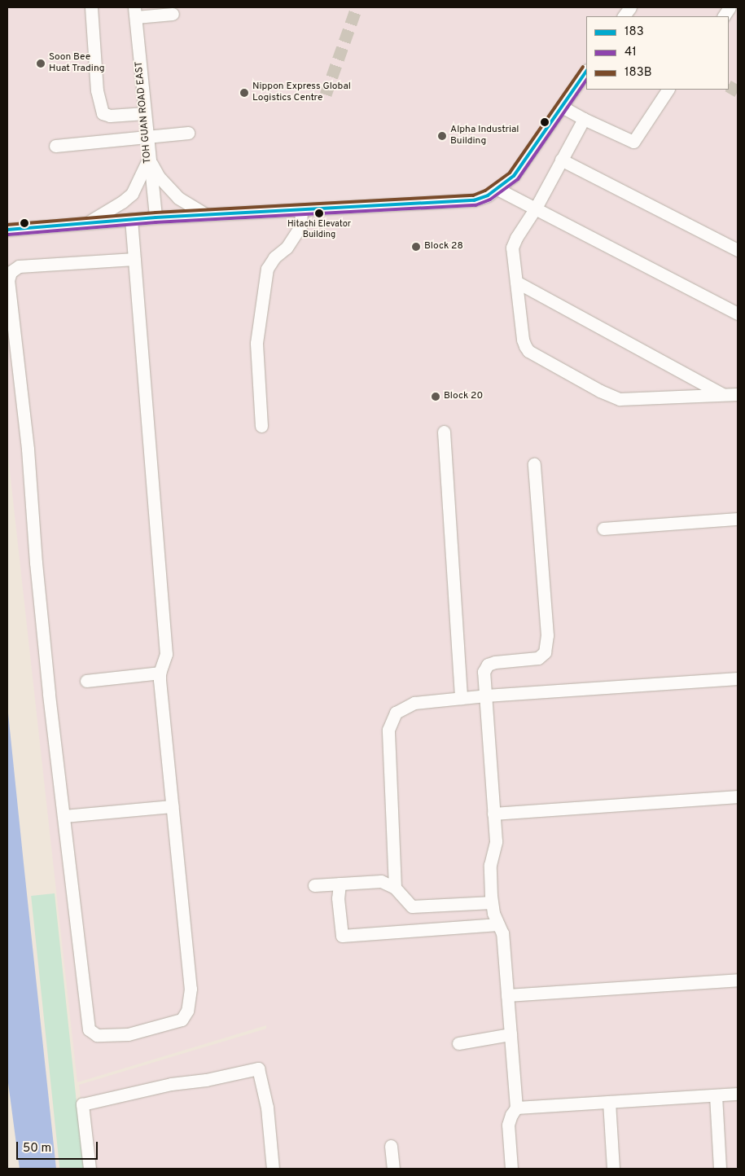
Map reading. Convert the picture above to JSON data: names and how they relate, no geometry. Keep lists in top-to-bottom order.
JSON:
{
  "streets": {
    "street": ["TOH GUAN ROAD EAST"]
  },
  "places": [
    "Soon Bee Huat Trading",
    "Nippon Express Global Logistics Centre",
    "Alpha Industrial Building",
    "Hitachi Elevator Building",
    "Block 28",
    "Block 20"
  ],
  "lines": ["transit line 183B", "transit line 183", "transit line 41"],
  "legend": ["183", "41", "183B"],
  "scale_bar": "50 m"
}
